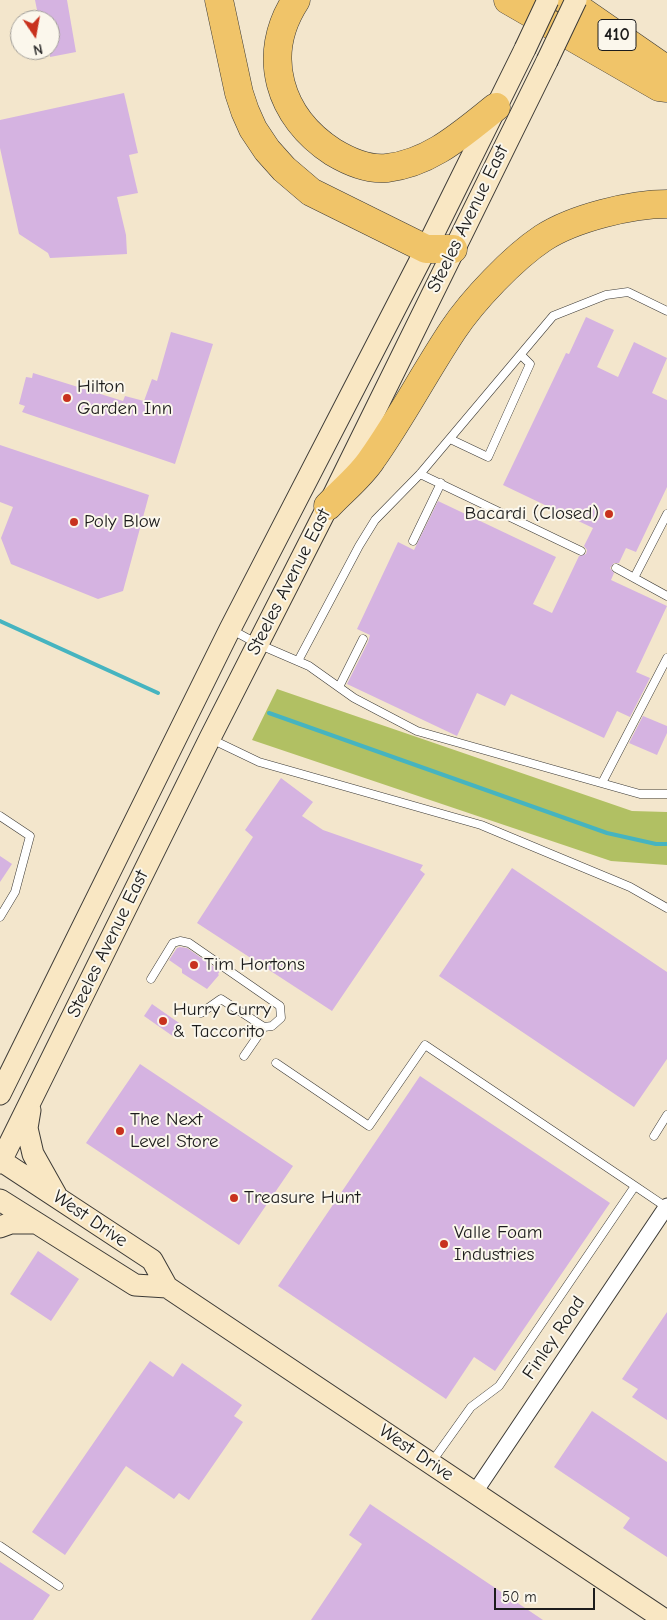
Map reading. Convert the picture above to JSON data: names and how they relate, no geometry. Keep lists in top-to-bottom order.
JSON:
{
  "streets": {
    "highway": ["410"],
    "main road": ["Steeles Avenue East", "West Drive"],
    "street": ["Finley Road"]
  },
  "crossings": [
    ["Steeles Avenue East", "West Drive"],
    ["West Drive", "Finley Road"]
  ],
  "places": [
    "Hilton Garden Inn",
    "Bacardi (Closed)",
    "Poly Blow",
    "Tim Hortons",
    "Hurry Curry & Taccorito",
    "The Next Level Store",
    "Treasure Hunt",
    "Valle Foam Industries"
  ],
  "scale_bar": "50 m",
  "north": "bottom"
}
